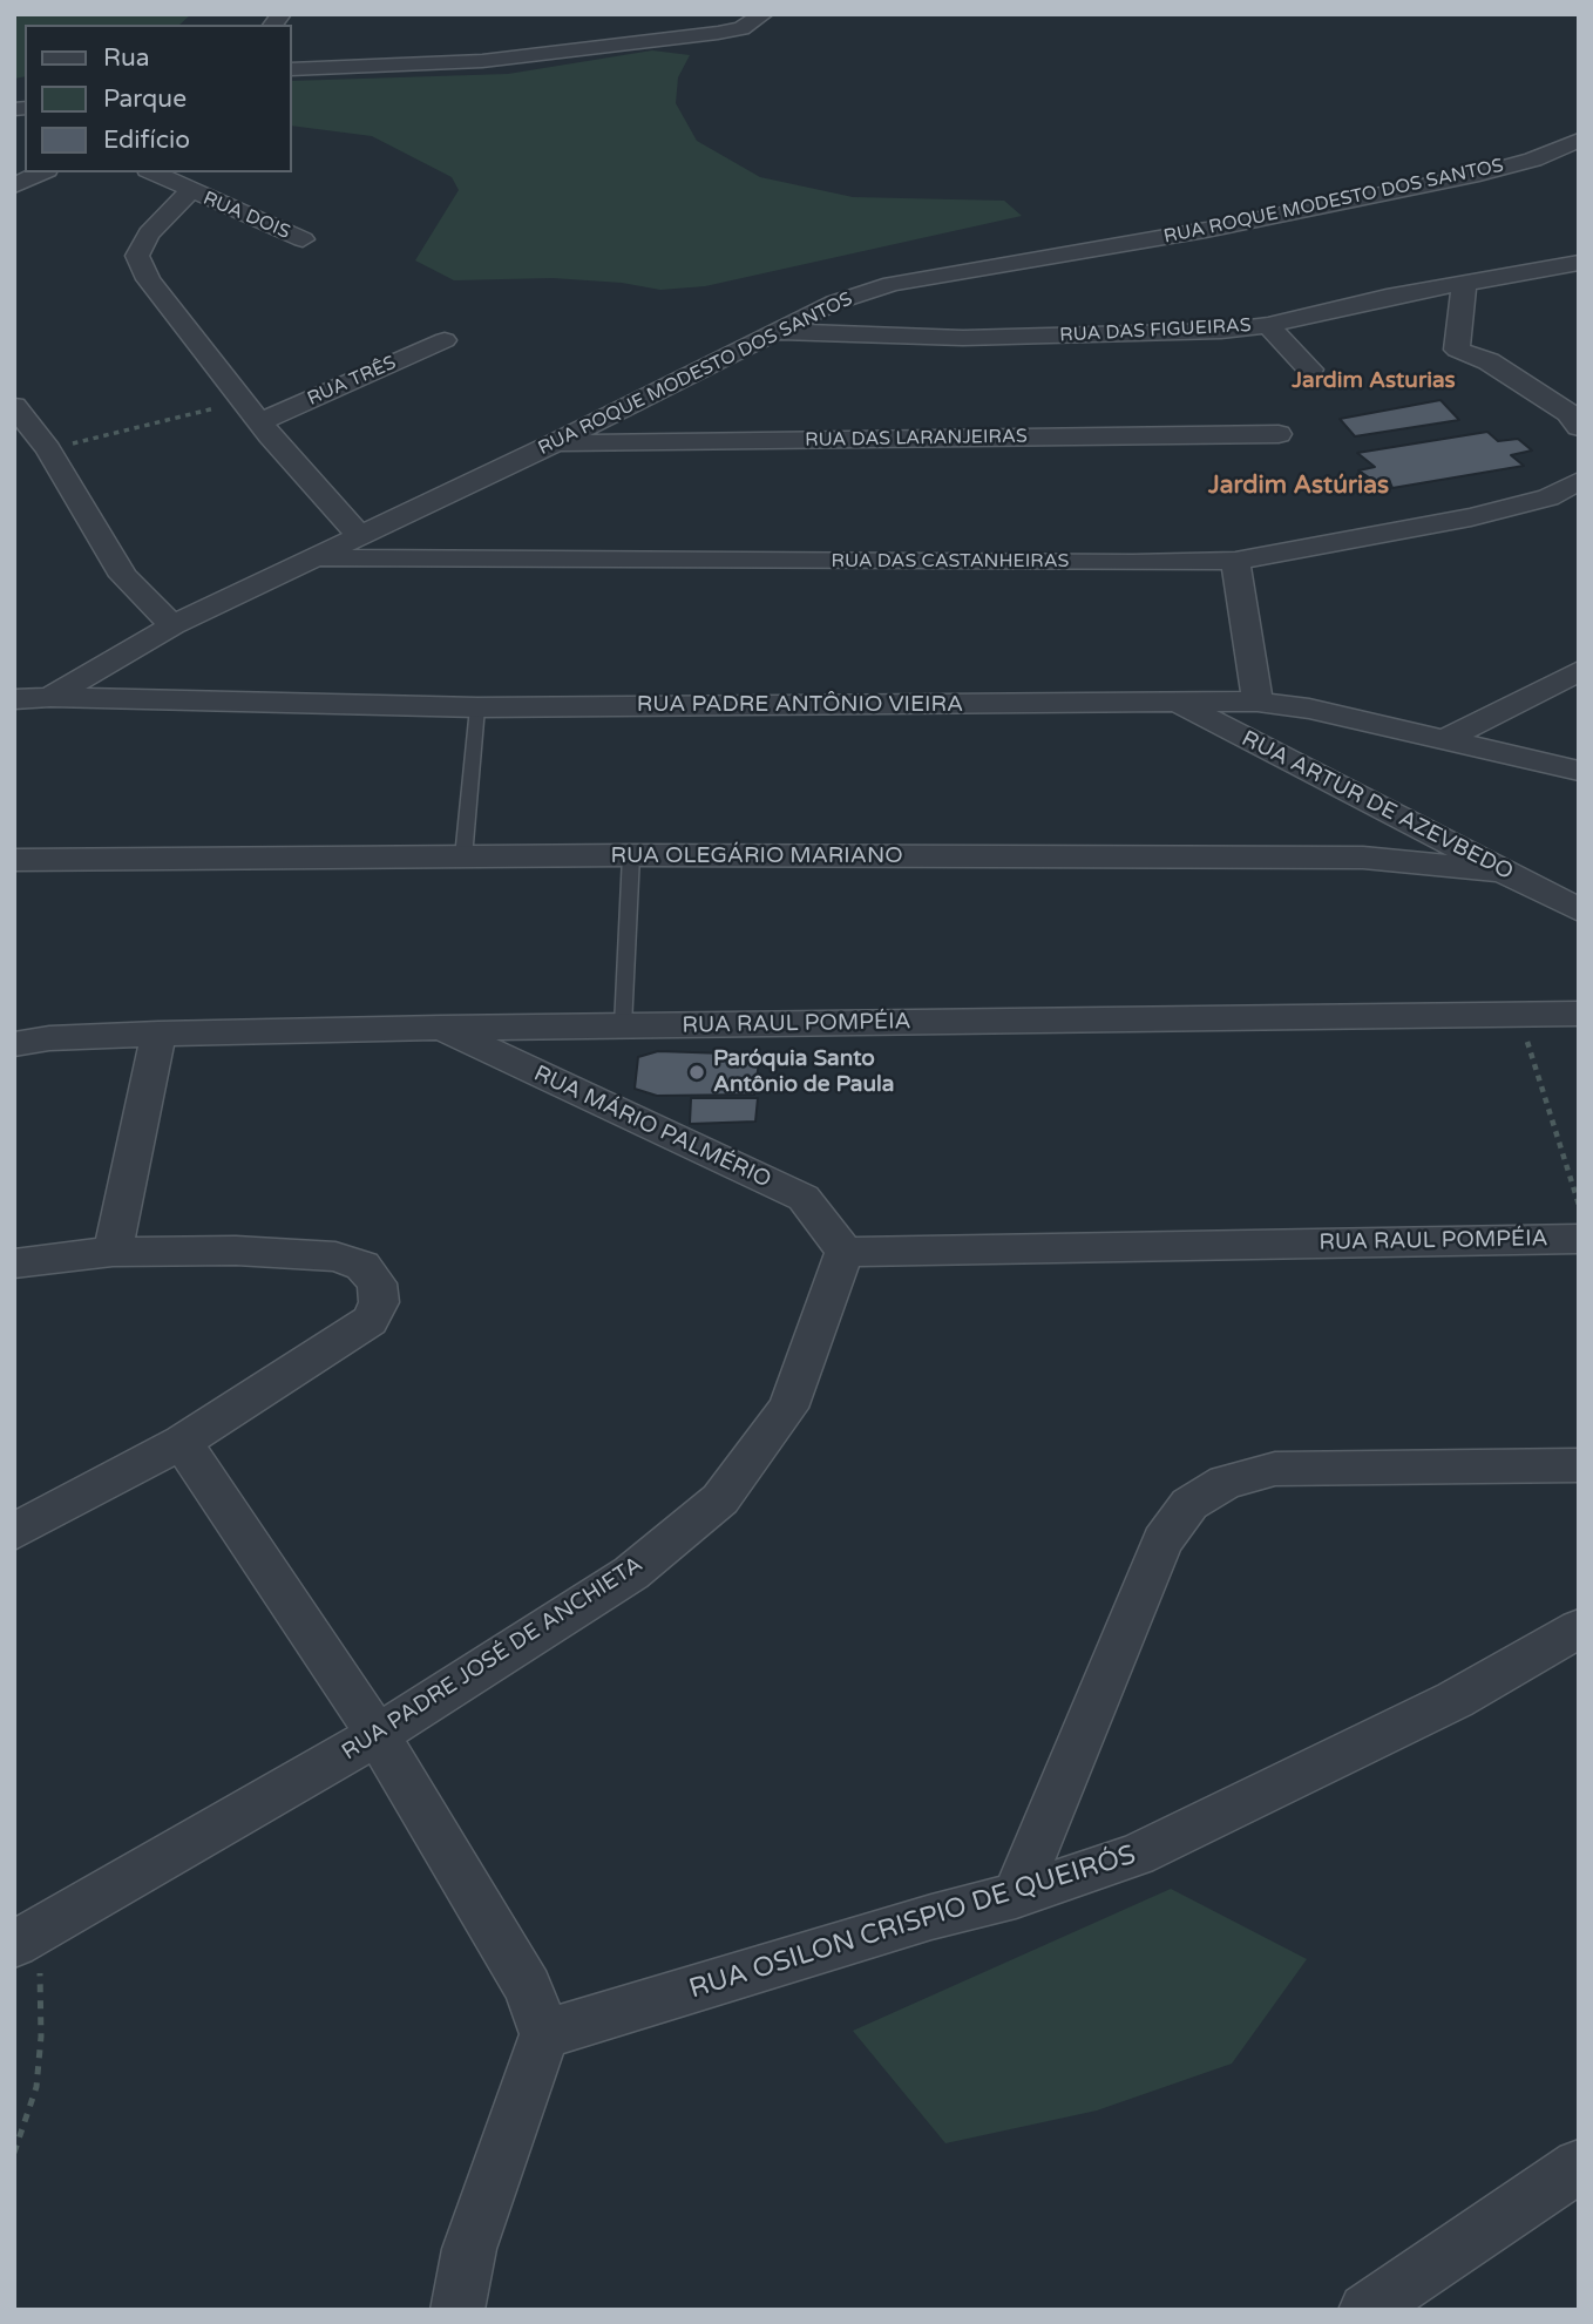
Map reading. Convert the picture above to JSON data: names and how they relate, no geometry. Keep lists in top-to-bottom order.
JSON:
{
  "streets": {
    "street": [
      "RUA ROQUE MODESTO DOS SANTOS",
      "RUA DOIS",
      "RUA DAS FIGUEIRAS",
      "RUA TRÊS",
      "RUA DAS LARANJEIRAS",
      "RUA DAS CASTANHEIRAS",
      "RUA PADRE ANTÔNIO VIEIRA",
      "RUA ARTUR DE AZEVBEDO",
      "RUA OLEGÁRIO MARIANO",
      "RUA RAUL POMPÉIA",
      "RUA MÁRIO PALMÉRIO",
      "RUA PADRE JOSÉ DE ANCHIETA",
      "RUA OSILON CRISPIO DE QUEIRÓS"
    ]
  },
  "crossings": [
    ["RUA ROQUE MODESTO DOS SANTOS", "RUA DAS FIGUEIRAS"],
    ["RUA ROQUE MODESTO DOS SANTOS", "RUA DAS LARANJEIRAS"],
    ["RUA ROQUE MODESTO DOS SANTOS", "RUA DAS CASTANHEIRAS"],
    ["RUA ROQUE MODESTO DOS SANTOS", "RUA PADRE ANTÔNIO VIEIRA"],
    ["RUA PADRE ANTÔNIO VIEIRA", "RUA ARTUR DE AZEVBEDO"],
    ["RUA ARTUR DE AZEVBEDO", "RUA OLEGÁRIO MARIANO"],
    ["RUA RAUL POMPÉIA", "RUA MÁRIO PALMÉRIO"],
    ["RUA RAUL POMPÉIA", "RUA PADRE JOSÉ DE ANCHIETA"],
    ["RUA MÁRIO PALMÉRIO", "RUA PADRE JOSÉ DE ANCHIETA"]
  ],
  "districts": ["Jardim Asturias", "Jardim Astúrias"],
  "places": ["Paróquia Santo Antônio de Paula"],
  "legend": ["Rua", "Parque", "Edifício"]
}
